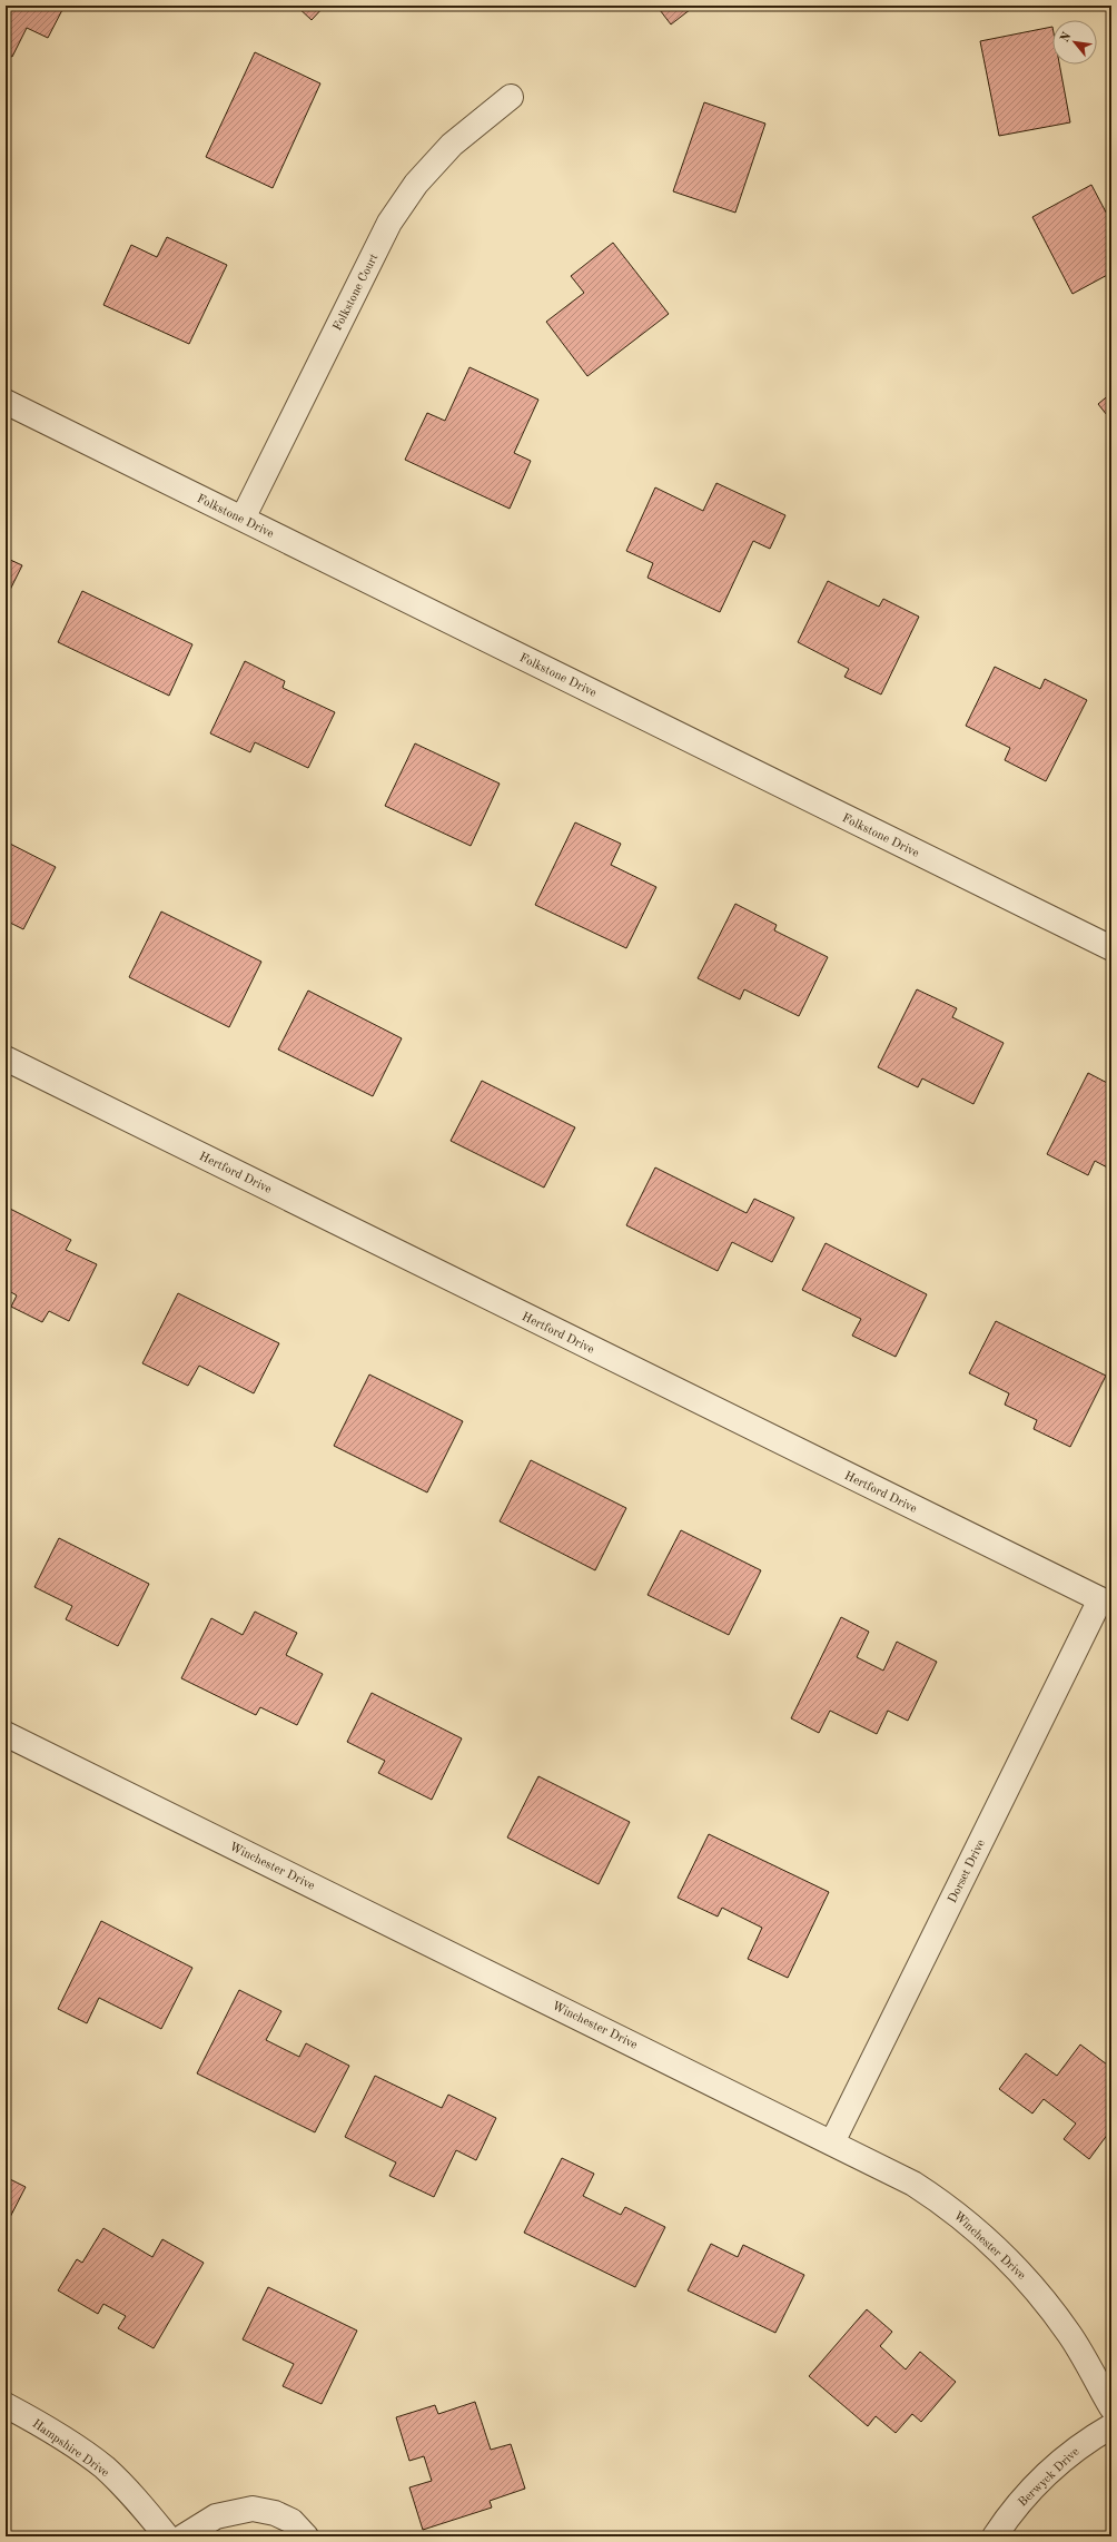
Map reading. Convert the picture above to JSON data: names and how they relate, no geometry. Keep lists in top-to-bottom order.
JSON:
{
  "streets": {
    "street": [
      "Folkstone Court",
      "Folkstone Drive",
      "Hertford Drive",
      "Winchester Drive",
      "Dorset Drive",
      "Hampshire Drive",
      "Berwyck Drive"
    ]
  },
  "crossings": [
    ["Folkstone Court", "Folkstone Drive"],
    ["Hertford Drive", "Dorset Drive"],
    ["Winchester Drive", "Dorset Drive"]
  ],
  "north": "top left"
}
